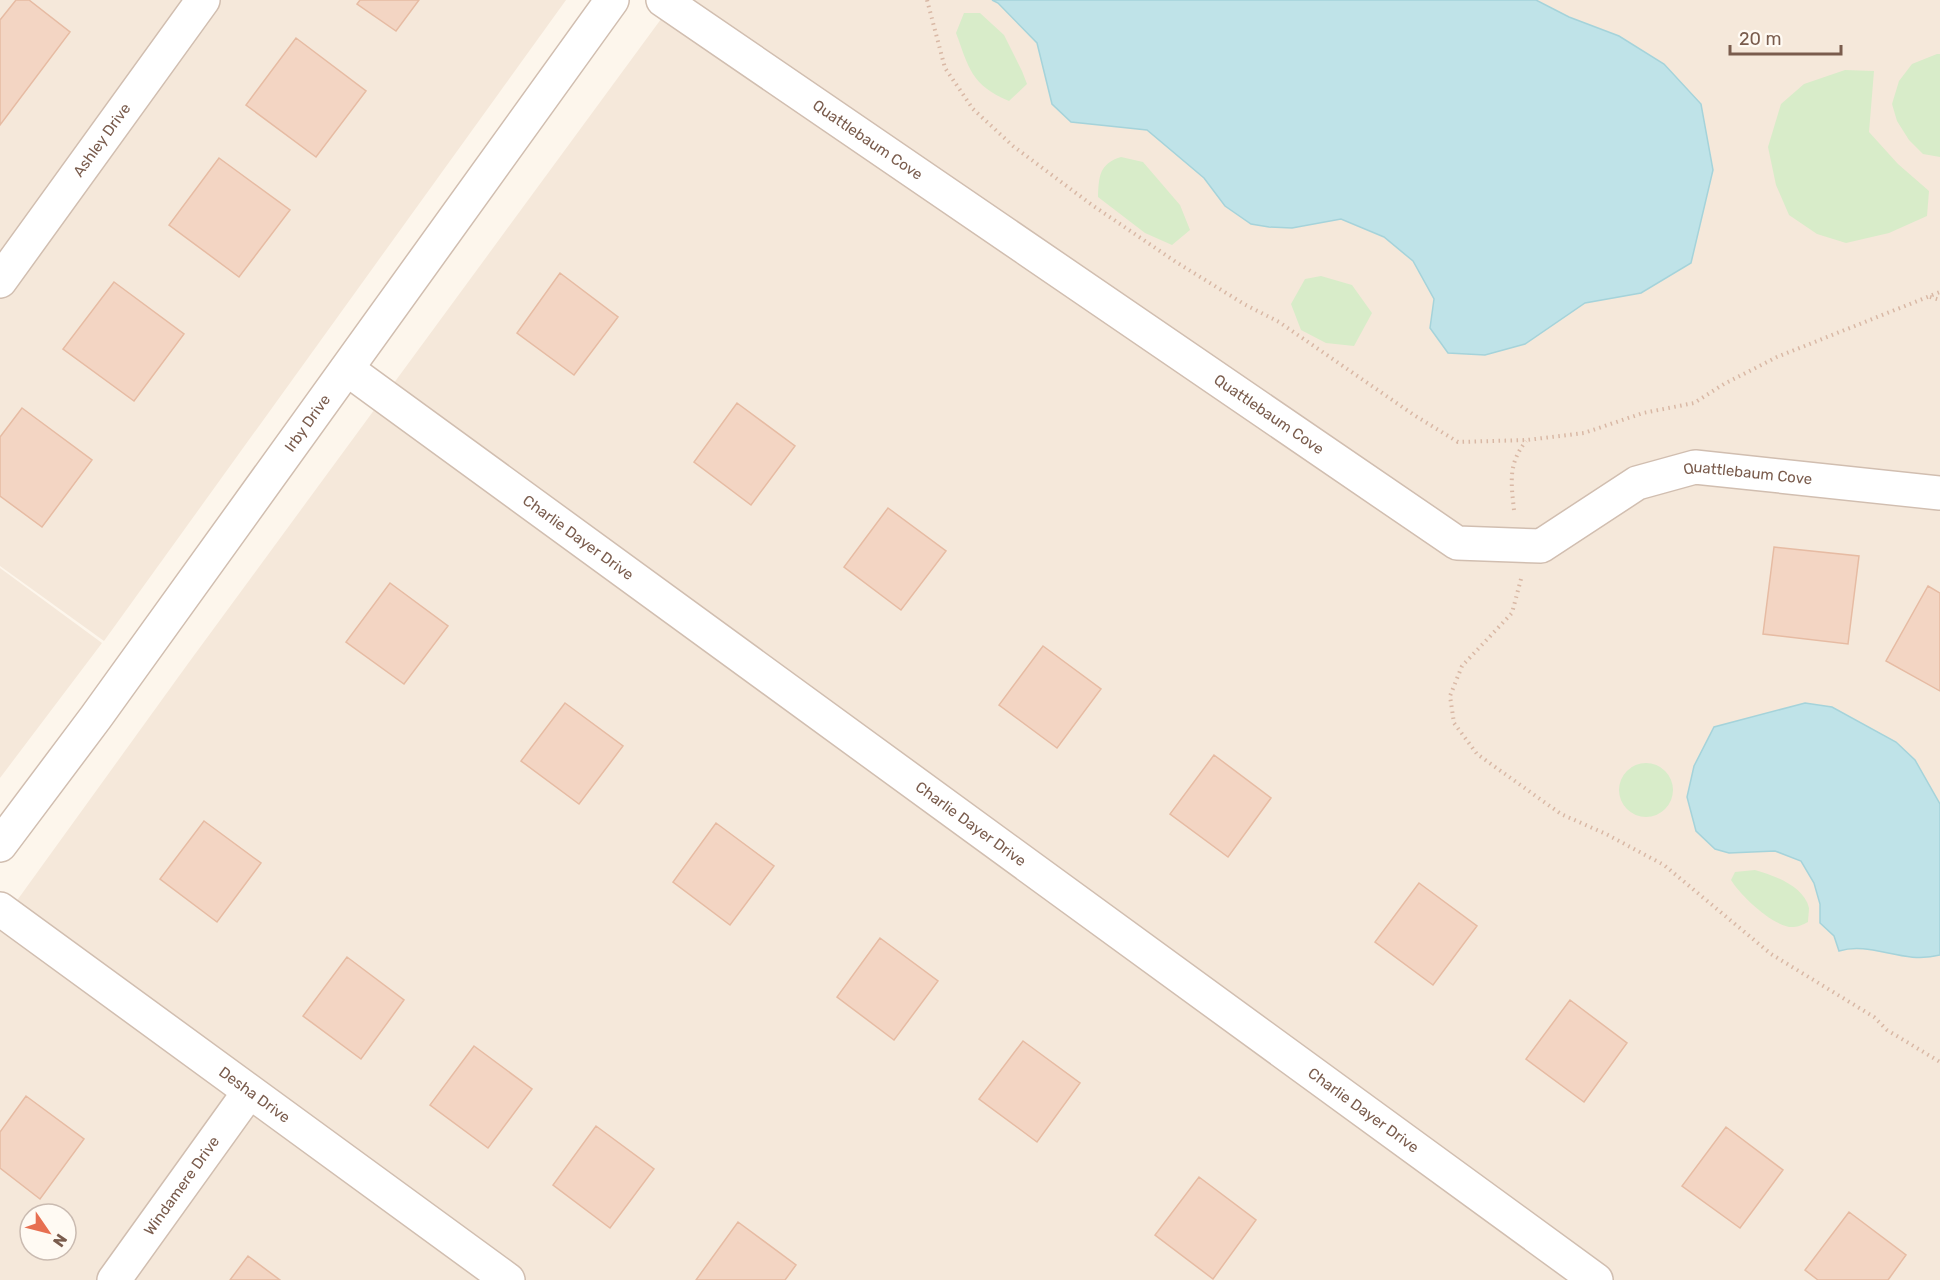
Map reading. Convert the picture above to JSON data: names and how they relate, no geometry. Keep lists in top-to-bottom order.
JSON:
{
  "streets": {
    "street": [
      "Quattlebaum Cove",
      "Ashley Drive",
      "Irby Drive",
      "Charlie Dayer Drive",
      "Desha Drive",
      "Windamere Drive"
    ]
  },
  "crossings": [
    ["Irby Drive", "Charlie Dayer Drive"],
    ["Desha Drive", "Windamere Drive"]
  ],
  "scale_bar": "20 m",
  "north": "bottom right"
}
